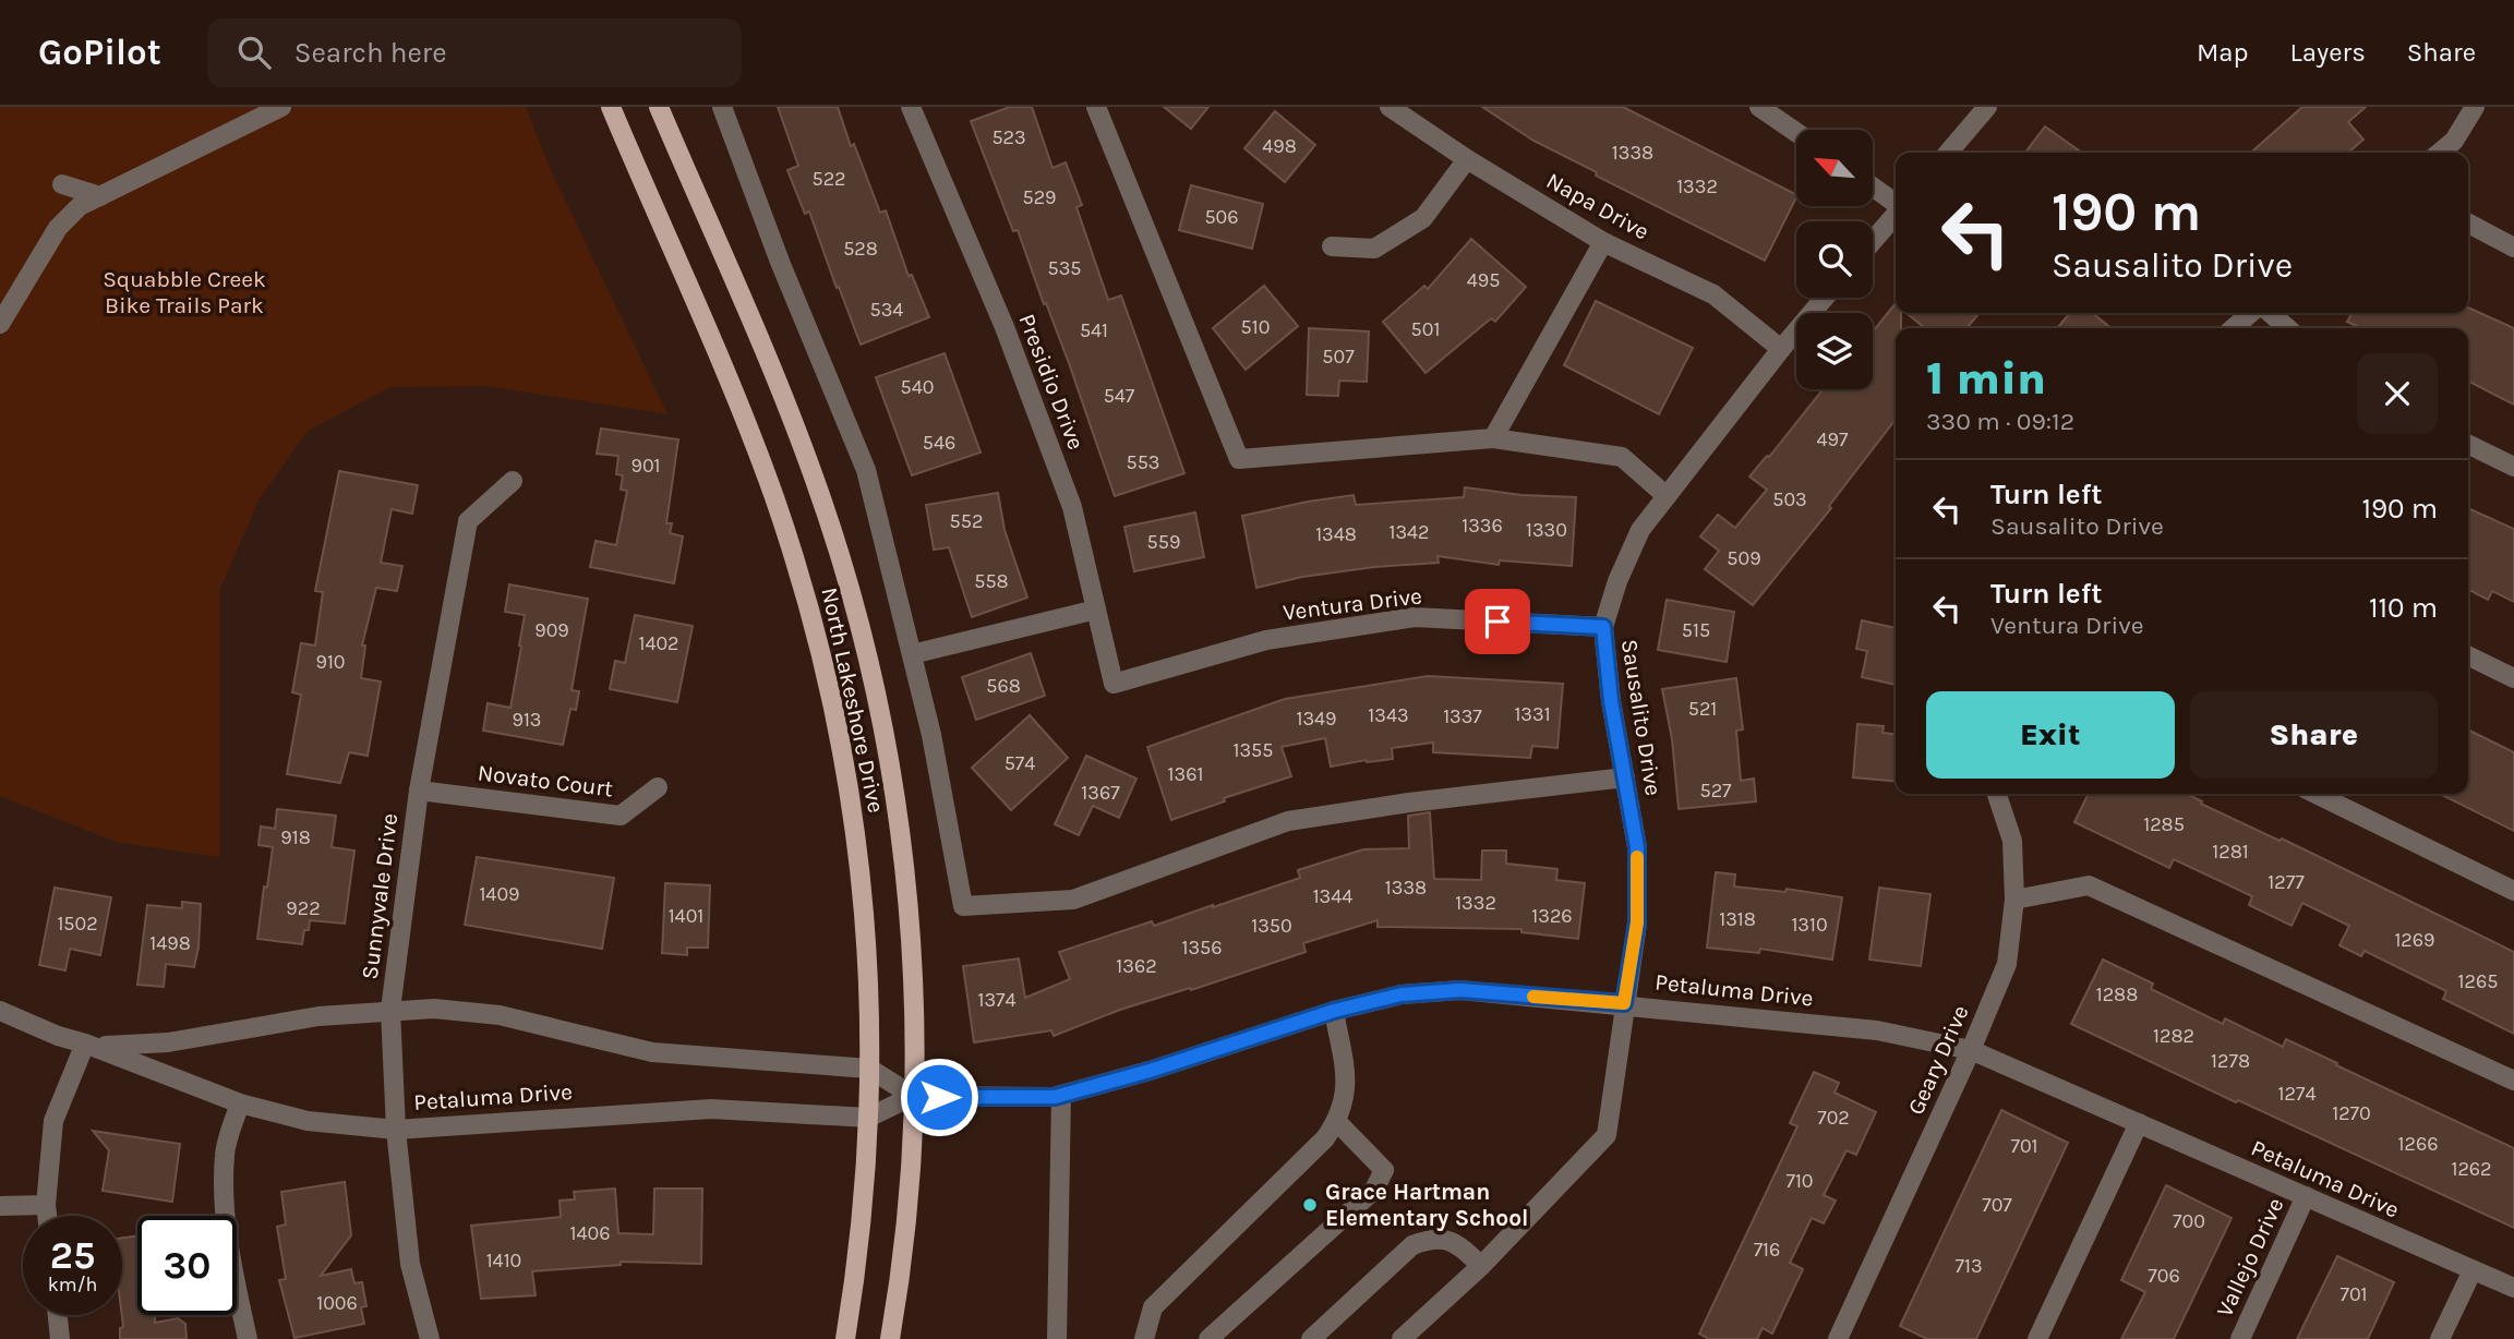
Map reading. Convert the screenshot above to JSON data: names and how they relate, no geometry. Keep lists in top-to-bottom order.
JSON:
{
  "streets": {
    "main road": ["North Lakeshore Drive"],
    "street": [
      "Napa Drive",
      "Presidio Drive",
      "Ventura Drive",
      "Sausalito Drive",
      "Novato Court",
      "Sunnyvale Drive",
      "Petaluma Drive",
      "Geary Drive",
      "Vallejo Drive"
    ]
  },
  "crossings": [
    ["Napa Drive", "Sausalito Drive"],
    ["Presidio Drive", "Ventura Drive"],
    ["Ventura Drive", "Sausalito Drive"],
    ["North Lakeshore Drive", "Petaluma Drive"],
    ["Sausalito Drive", "Petaluma Drive"],
    ["Novato Court", "Sunnyvale Drive"],
    ["Sunnyvale Drive", "Petaluma Drive"],
    ["Petaluma Drive", "Geary Drive"],
    ["Petaluma Drive", "Vallejo Drive"]
  ],
  "parks": ["Squabble Creek Bike Trails Park"],
  "places": ["Grace Hartman Elementary School"],
  "house_numbers": [
    "523",
    "498",
    "1338",
    "522",
    "1332",
    "529",
    "506",
    "528",
    "535",
    "495",
    "534",
    "510",
    "501",
    "541",
    "507",
    "540",
    "547",
    "497",
    "546",
    "553",
    "901",
    "503",
    "552",
    "1336",
    "1330",
    "1342",
    "1348",
    "559",
    "509",
    "558",
    "909",
    "515",
    "1402",
    "910",
    "568",
    "521",
    "1331",
    "1343",
    "1337",
    "1349",
    "913",
    "1355",
    "574",
    "1361",
    "527",
    "1367",
    "1285",
    "918",
    "1281",
    "1277",
    "1338",
    "1409",
    "1344",
    "1332",
    "922",
    "1401",
    "1326",
    "1318",
    "1502",
    "1310",
    "1350",
    "1269",
    "1498",
    "1356",
    "1362",
    "1265",
    "1288",
    "1374",
    "1282",
    "1278",
    "1274",
    "1270",
    "702",
    "1266",
    "701",
    "1262",
    "710",
    "707",
    "700",
    "1406",
    "716",
    "1410",
    "713",
    "706",
    "701",
    "1006"
  ],
  "north": "top left",
  "page": {
    "header": "GoPilot",
    "search": "Search here",
    "nav": ["Map", "Layers", "Share"],
    "turn": ["190 m", "Sausalito Drive"],
    "heading": ["1 min", "330 m · 09:12"],
    "list": [
      {
        "name": "Turn left",
        "note": "Sausalito Drive",
        "value": "190 m"
      },
      {
        "name": "Turn left",
        "note": "Ventura Drive",
        "value": "110 m"
      }
    ],
    "buttons": ["Exit", "Share"],
    "speed": "25 km/h",
    "limit": "30"
  }
}
